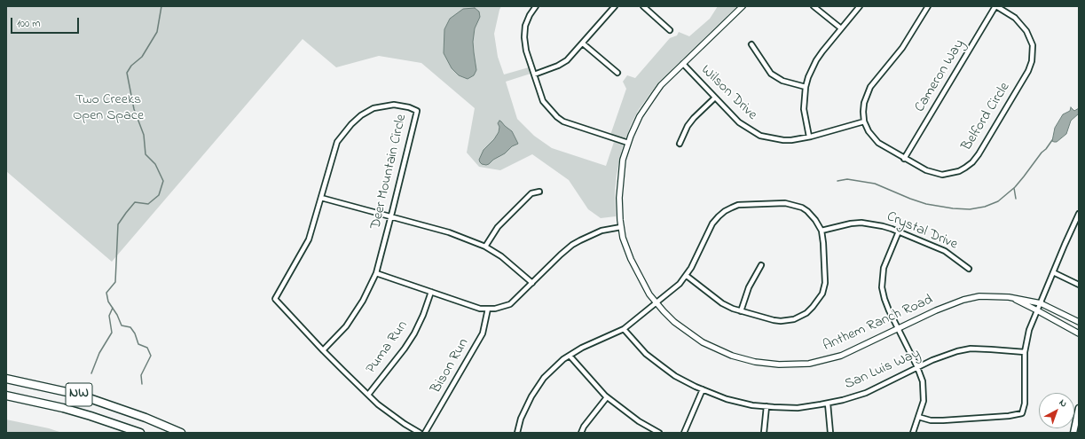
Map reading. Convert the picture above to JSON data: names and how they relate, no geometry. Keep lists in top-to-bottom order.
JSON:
{
  "streets": {
    "highway": ["NW"],
    "street": [
      "Cameron Way",
      "Wilson Drive",
      "Belford Circle",
      "Deer Mountain Circle",
      "Crystal Drive",
      "Anthem Ranch Road",
      "Puma Run",
      "Bison Run",
      "San Luis Way"
    ]
  },
  "crossings": [
    ["Cameron Way", "Belford Circle"],
    ["Wilson Drive", "Belford Circle"],
    ["Wilson Drive", "Anthem Ranch Road"]
  ],
  "parks": ["Two Creeks Open Space"],
  "scale_bar": "100 m",
  "north": "top right"
}
